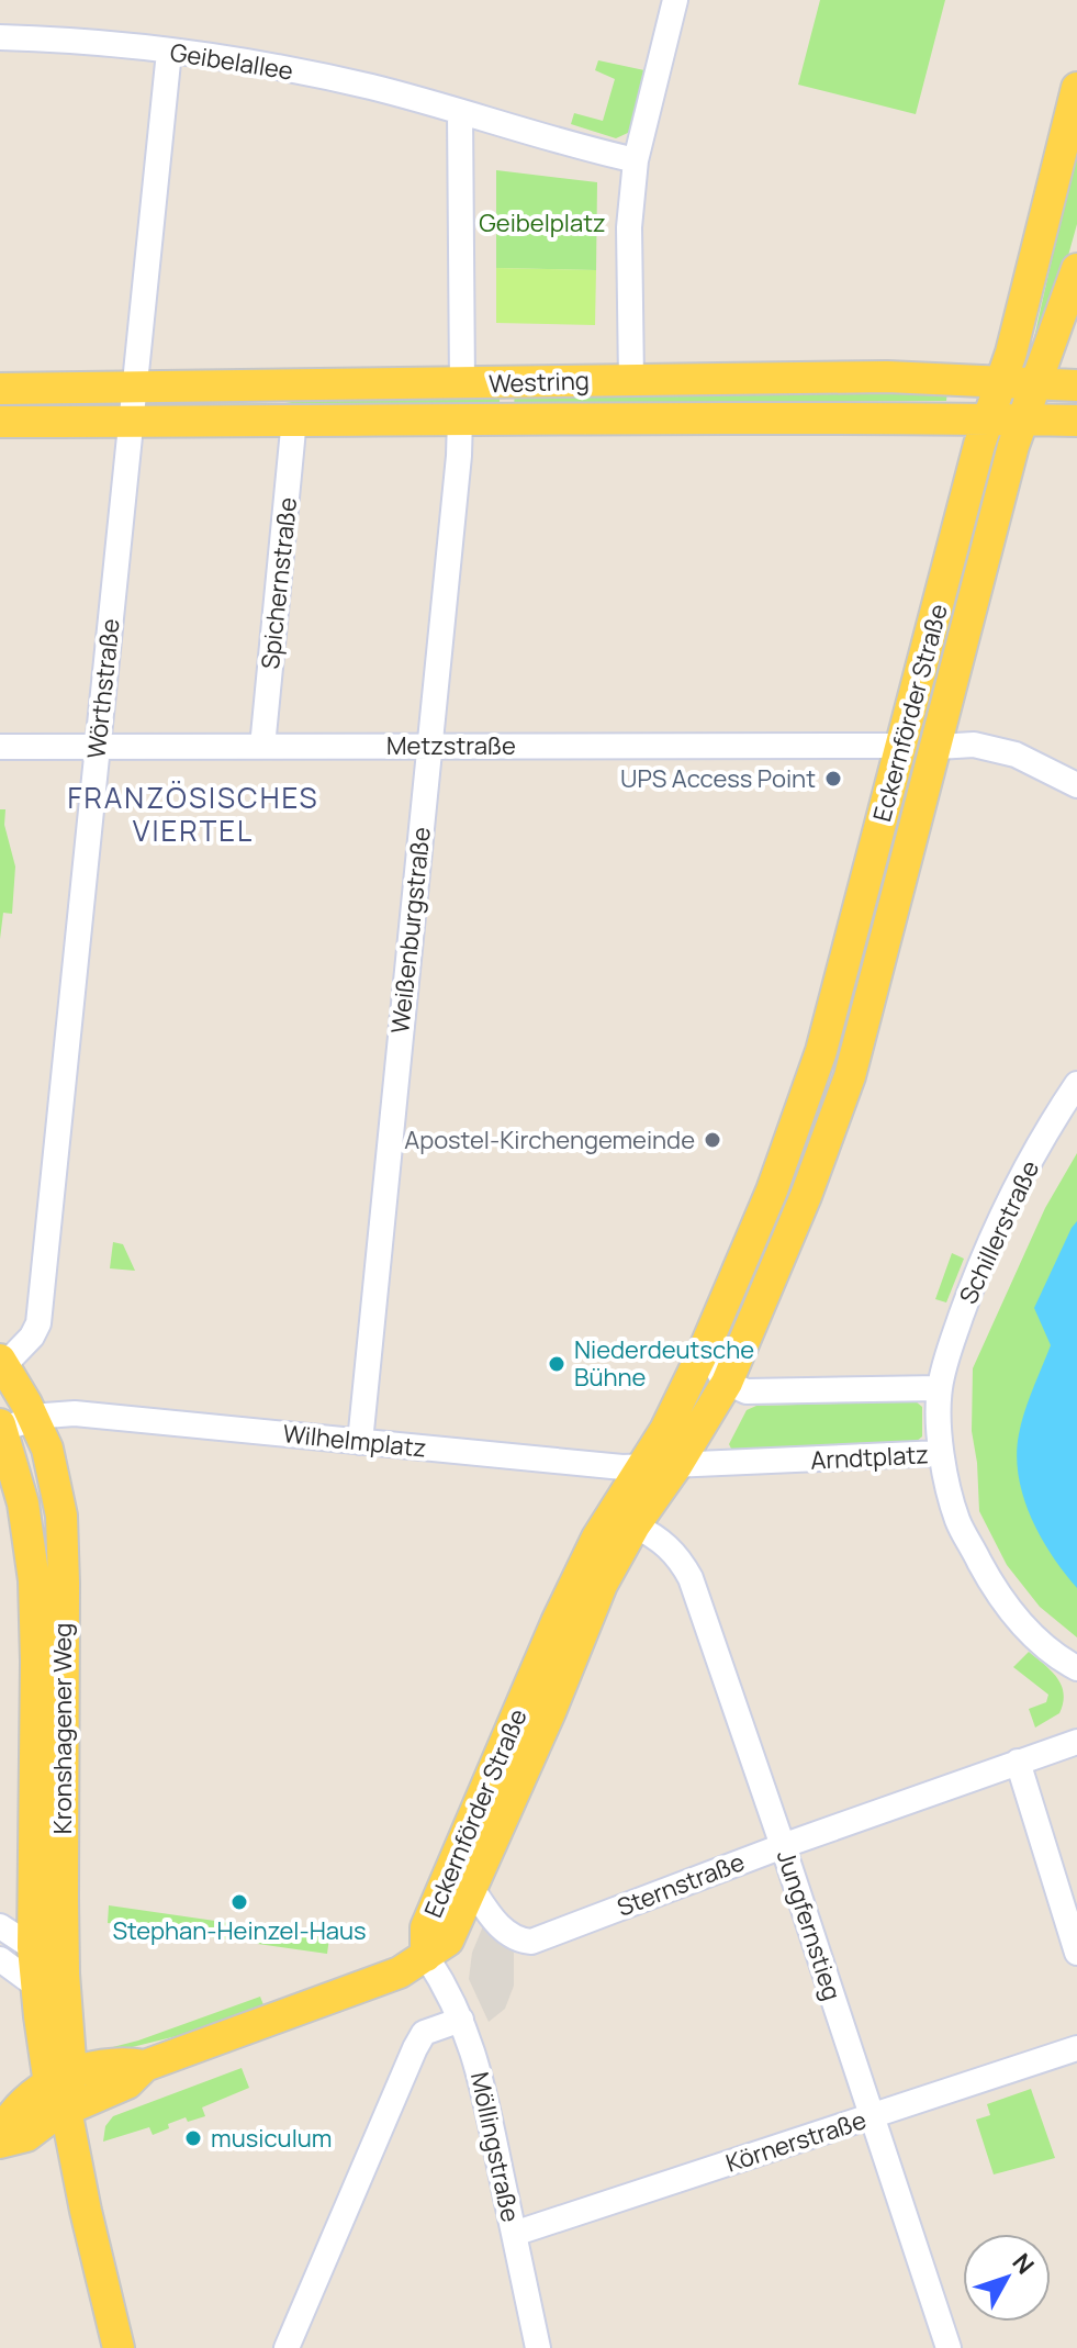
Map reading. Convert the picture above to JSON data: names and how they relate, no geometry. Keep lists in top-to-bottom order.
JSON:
{
  "streets": {
    "main road": ["Westring", "Eckernförder Straße", "Kronshagener Weg"],
    "street": [
      "Geibelallee",
      "Spichernstraße",
      "Wörthstraße",
      "Metzstraße",
      "Weißenburgstraße",
      "Schillerstraße",
      "Wilhelmplatz",
      "Arndtplatz",
      "Sternstraße",
      "Jungfernstieg",
      "Körnerstraße",
      "Möllingstraße"
    ]
  },
  "crossings": [
    ["Geibelallee", "Wörthstraße"],
    ["Westring", "Spichernstraße"],
    ["Westring", "Wörthstraße"],
    ["Westring", "Eckernförder Straße"],
    ["Westring", "Weißenburgstraße"],
    ["Spichernstraße", "Metzstraße"],
    ["Wörthstraße", "Metzstraße"],
    ["Wörthstraße", "Kronshagener Weg"],
    ["Eckernförder Straße", "Metzstraße"],
    ["Eckernförder Straße", "Wilhelmplatz"],
    ["Eckernförder Straße", "Arndtplatz"],
    ["Eckernförder Straße", "Sternstraße"],
    ["Eckernförder Straße", "Jungfernstieg"],
    ["Eckernförder Straße", "Möllingstraße"],
    ["Metzstraße", "Weißenburgstraße"],
    ["Weißenburgstraße", "Wilhelmplatz"],
    ["Schillerstraße", "Arndtplatz"],
    ["Wilhelmplatz", "Arndtplatz"],
    ["Wilhelmplatz", "Kronshagener Weg"],
    ["Sternstraße", "Jungfernstieg"],
    ["Jungfernstieg", "Körnerstraße"],
    ["Körnerstraße", "Möllingstraße"]
  ],
  "districts": ["FRANZÖSISCHES VIERTEL"],
  "parks": ["Geibelplatz"],
  "places": [
    "UPS Access Point",
    "Apostel-Kirchengemeinde",
    "Niederdeutsche Bühne",
    "Stephan-Heinzel-Haus",
    "musiculum"
  ],
  "north": "top right"
}
